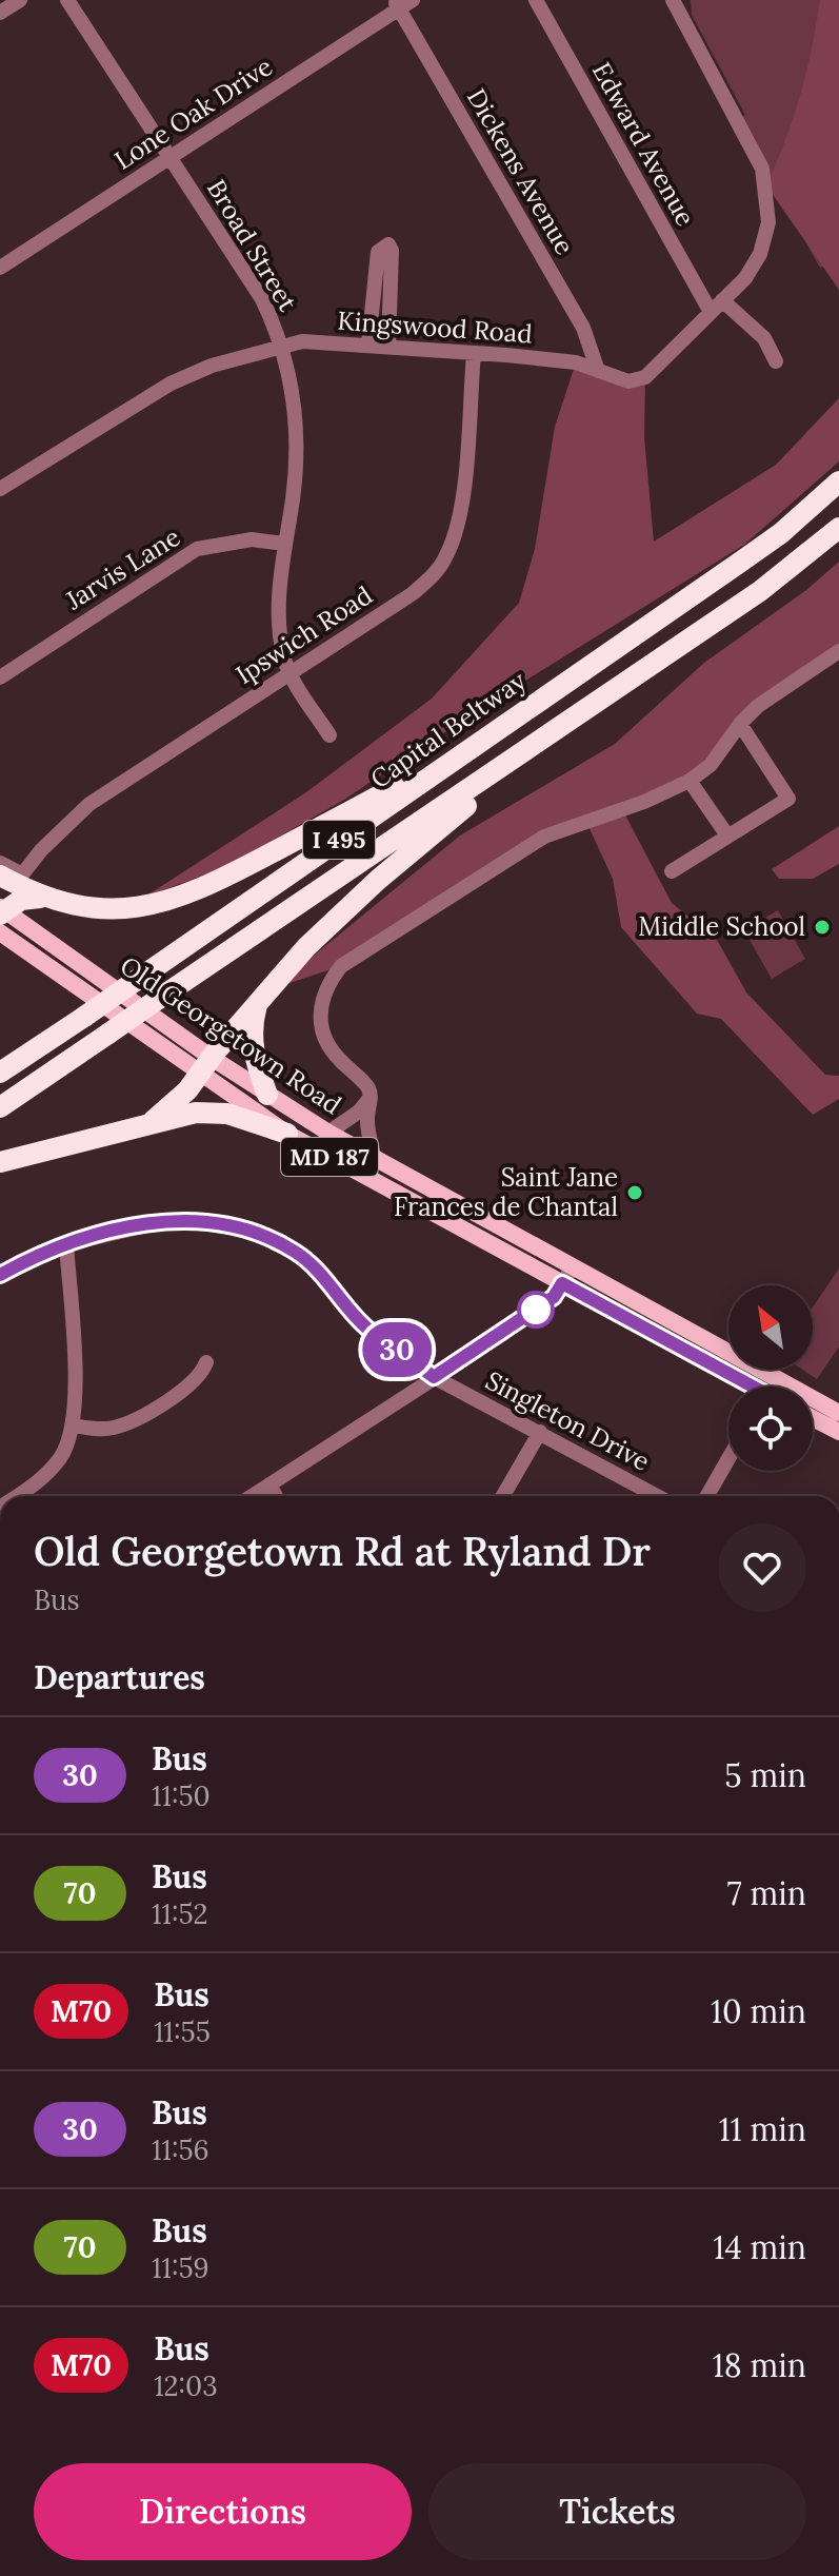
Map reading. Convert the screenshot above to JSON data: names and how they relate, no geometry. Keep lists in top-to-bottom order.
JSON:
{
  "streets": {
    "highway": ["Capital Beltway", "I 495"],
    "main road": ["Old Georgetown Road", "MD 187"],
    "street": [
      "Lone Oak Drive",
      "Edward Avenue",
      "Dickens Avenue",
      "Broad Street",
      "Kingswood Road",
      "Jarvis Lane",
      "Ipswich Road",
      "Singleton Drive"
    ]
  },
  "crossings": [
    ["Lone Oak Drive", "Dickens Avenue"],
    ["Lone Oak Drive", "Broad Street"],
    ["Edward Avenue", "Kingswood Road"],
    ["Dickens Avenue", "Kingswood Road"],
    ["Broad Street", "Kingswood Road"],
    ["Broad Street", "Jarvis Lane"],
    ["Broad Street", "Ipswich Road"],
    ["Kingswood Road", "Ipswich Road"]
  ],
  "places": ["Middle School", "Saint Jane Frances de Chantal"],
  "lines": ["bus line 30"],
  "north": "top left",
  "page": {
    "on_map": "30",
    "heading": [
      ["Old Georgetown Rd at Ryland Dr", "Bus"],
      "Departures"
    ],
    "list": [
      {
        "mark": "30",
        "name": "Bus",
        "note": "11:50",
        "value": "5 min"
      },
      {
        "mark": "70",
        "name": "Bus",
        "note": "11:52",
        "value": "7 min"
      },
      {
        "mark": "M70",
        "name": "Bus",
        "note": "11:55",
        "value": "10 min"
      },
      {
        "mark": "30",
        "name": "Bus",
        "note": "11:56",
        "value": "11 min"
      },
      {
        "mark": "70",
        "name": "Bus",
        "note": "11:59",
        "value": "14 min"
      },
      {
        "mark": "M70",
        "name": "Bus",
        "note": "12:03",
        "value": "18 min"
      }
    ],
    "buttons": ["Directions", "Tickets"]
  }
}
